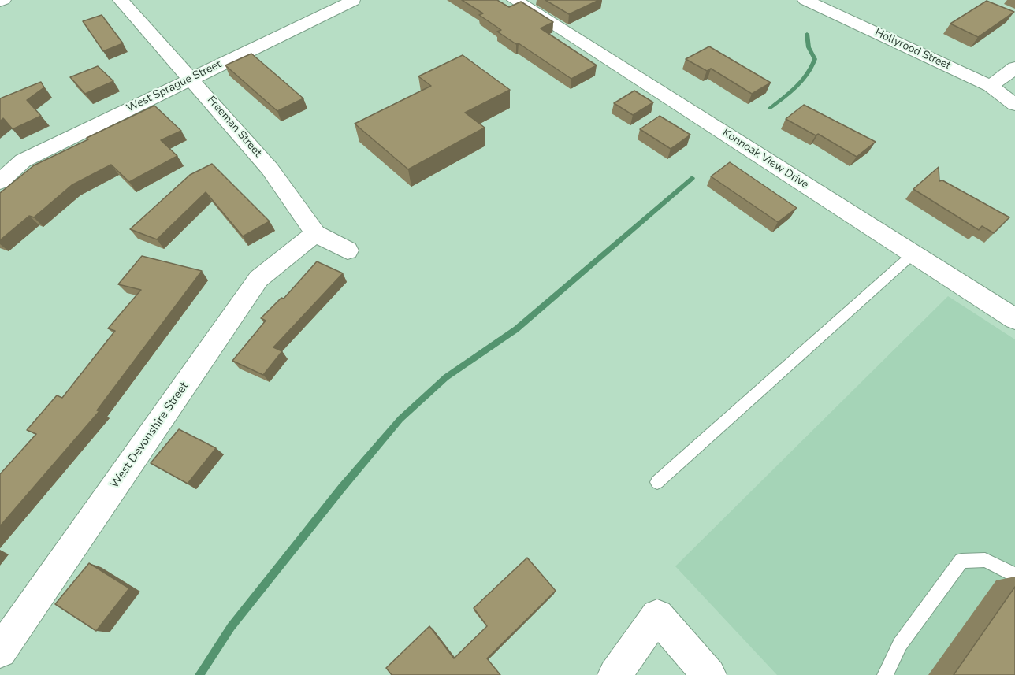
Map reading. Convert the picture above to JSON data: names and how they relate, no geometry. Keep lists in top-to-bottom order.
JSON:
{
  "streets": {
    "street": [
      "Hollyrood Street",
      "West Sprague Street",
      "Freeman Street",
      "Konnoak View Drive",
      "West Devonshire Street"
    ]
  },
  "crossings": [
    ["West Sprague Street", "Freeman Street"],
    ["Freeman Street", "West Devonshire Street"]
  ]
}
